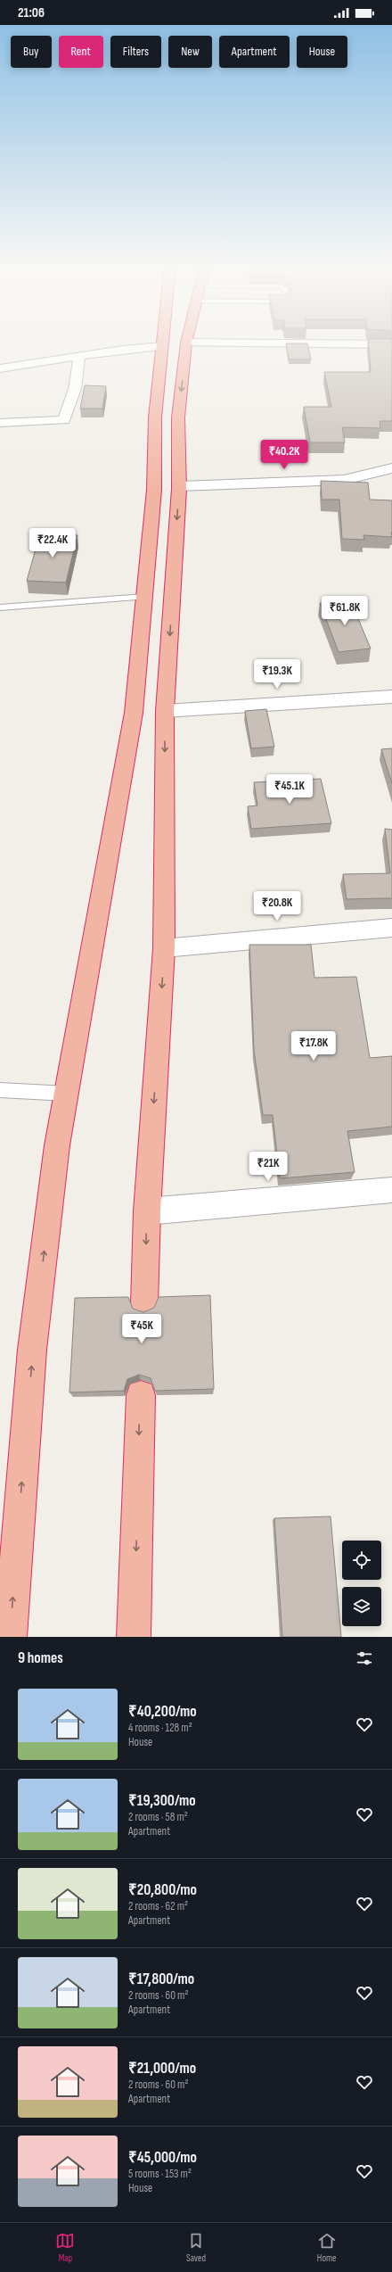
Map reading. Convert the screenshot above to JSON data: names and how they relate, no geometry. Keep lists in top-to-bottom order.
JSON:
{
  "page": {
    "status": "21:06",
    "chip": [
      "Buy",
      "Rent",
      "Filters",
      "New",
      "Apartment",
      "House"
    ],
    "price": [
      "₹40.2K",
      "₹22.4K",
      "₹61.8K",
      "₹19.3K",
      "₹45.1K",
      "₹20.8K",
      "₹17.8K",
      "₹21K",
      "₹45K"
    ],
    "heading": "9 homes",
    "list": [
      {
        "name": "₹40,200/mo",
        "note": "4 rooms · 128 m² · House"
      },
      {
        "name": "₹19,300/mo",
        "note": "2 rooms · 58 m² · Apartment"
      },
      {
        "name": "₹20,800/mo",
        "note": "2 rooms · 62 m² · Apartment"
      },
      {
        "name": "₹17,800/mo",
        "note": "2 rooms · 60 m² · Apartment"
      },
      {
        "name": "₹21,000/mo",
        "note": "2 rooms · 60 m² · Apartment"
      },
      {
        "name": "₹45,000/mo",
        "note": "5 rooms · 153 m² · House"
      }
    ],
    "tabs": ["Map", "Saved", "Home"]
  }
}
